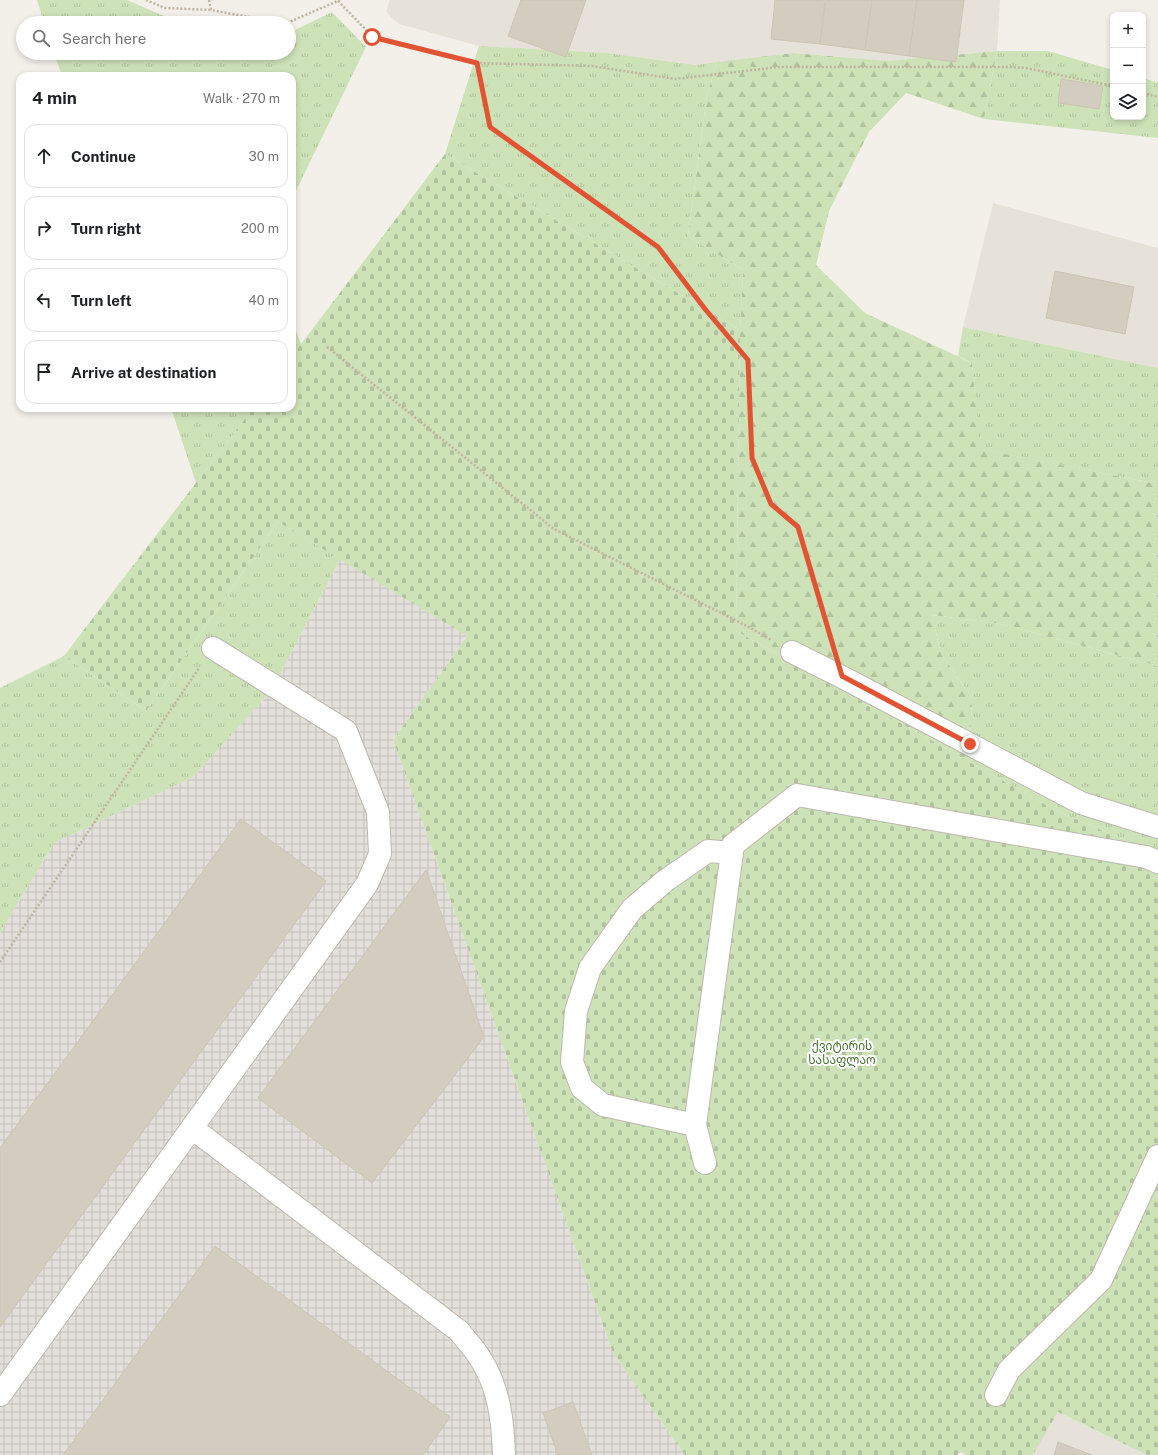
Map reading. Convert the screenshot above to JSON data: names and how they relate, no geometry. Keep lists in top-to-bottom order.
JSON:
{
  "parks": ["ქვიტირის სასაფლაო"],
  "page": {
    "map_buttons": ["+", "−"],
    "search": "Search here",
    "heading": ["4 min", "Walk · 270 m"],
    "list": [
      ["Continue", "30 m"],
      ["Turn right", "200 m"],
      ["Turn left", "40 m"],
      "Arrive at destination"
    ]
  }
}
